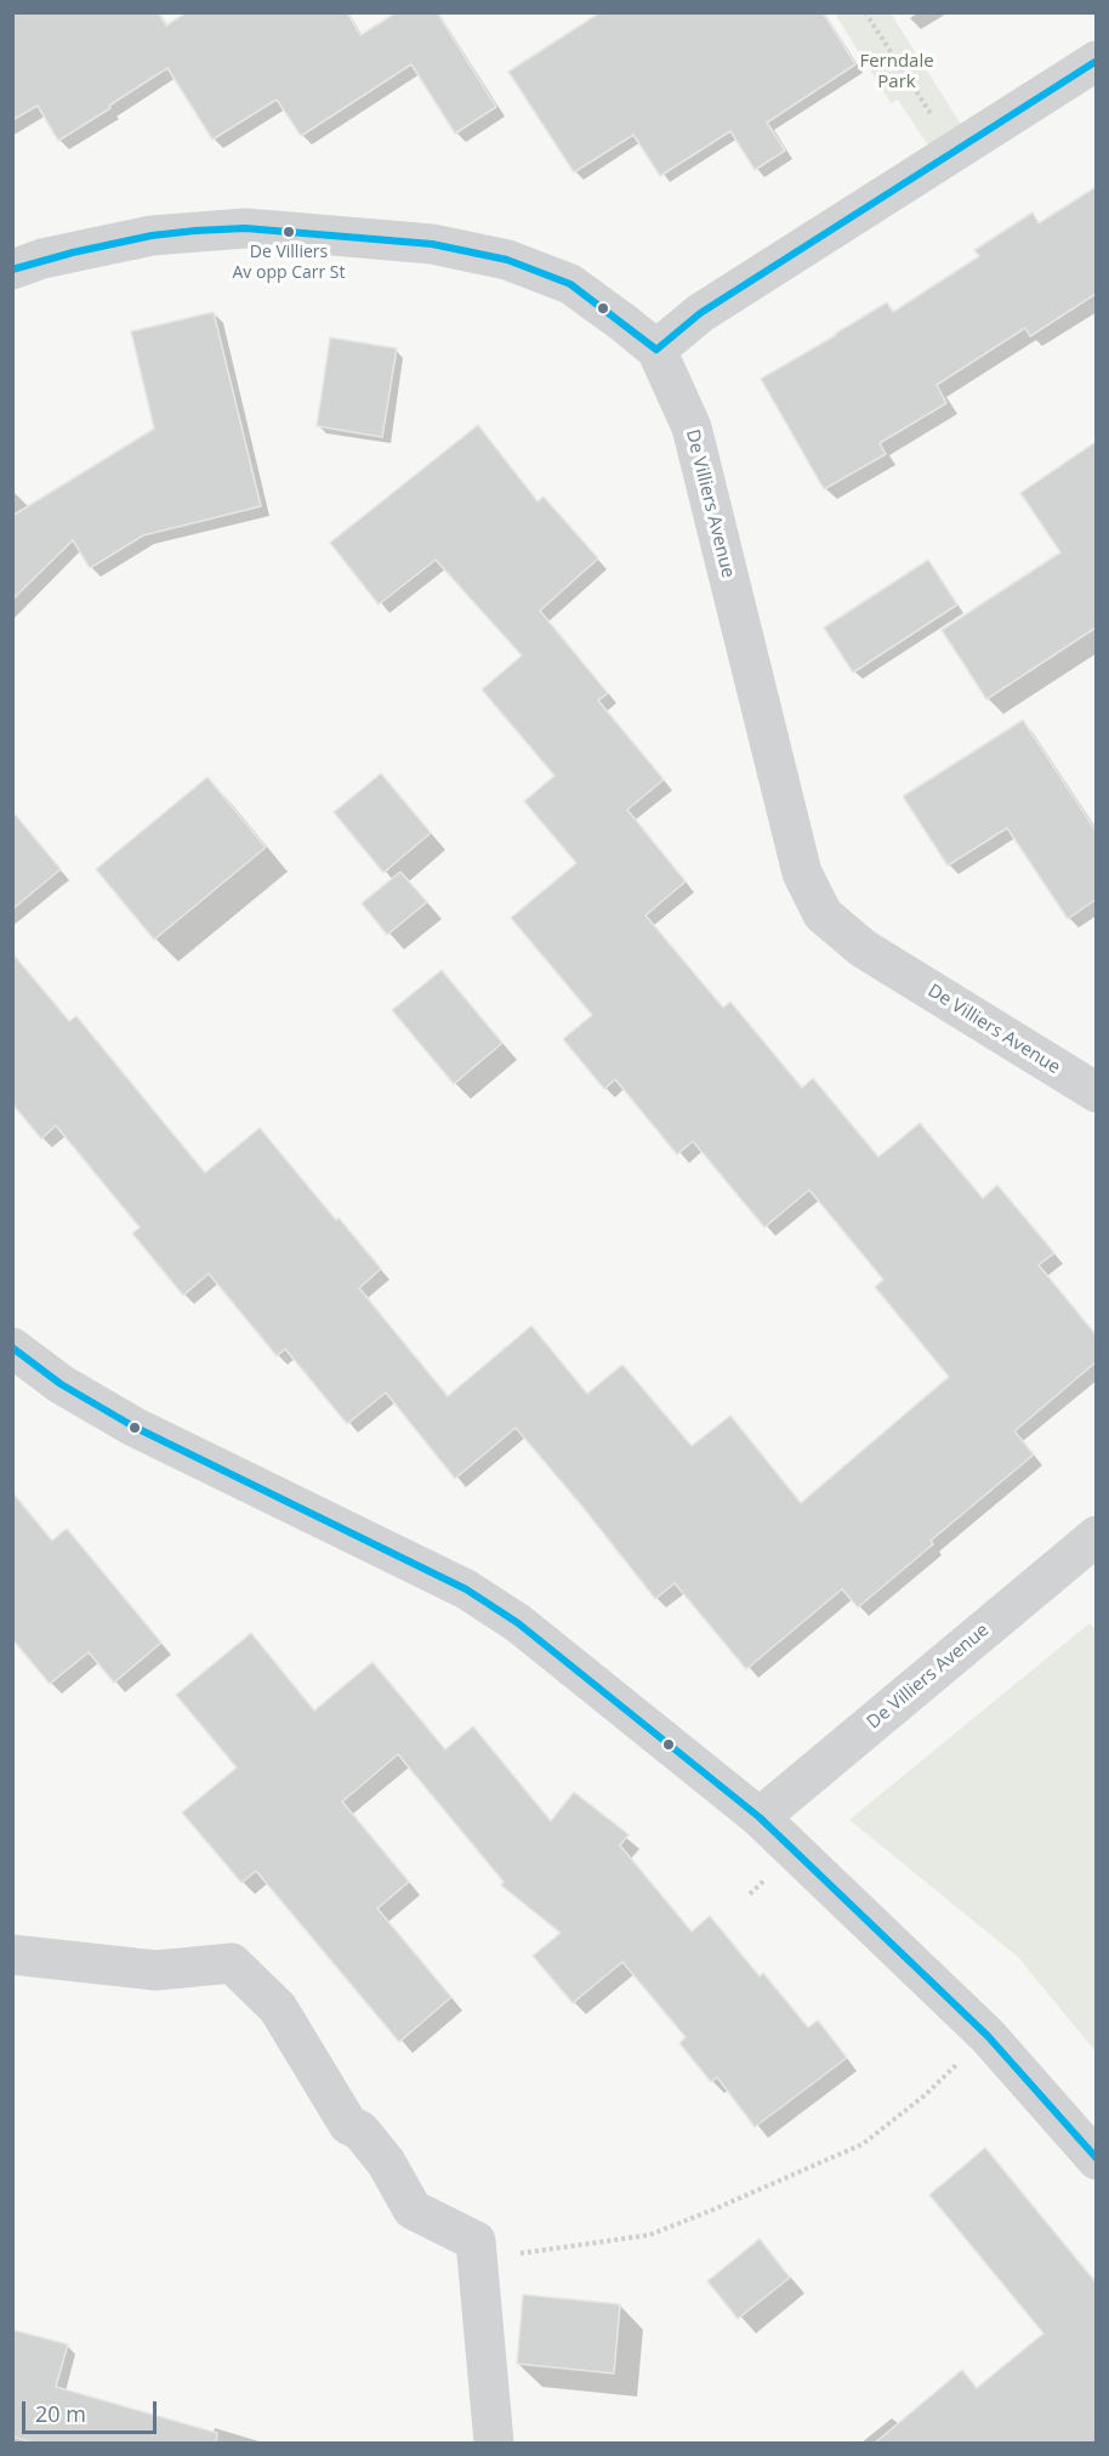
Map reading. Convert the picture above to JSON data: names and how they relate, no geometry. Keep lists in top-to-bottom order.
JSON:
{
  "streets": {
    "street": ["De Villiers Avenue"]
  },
  "parks": ["Ferndale Park"],
  "places": ["De Villiers Av opp Carr St"],
  "scale_bar": "20 m"
}
